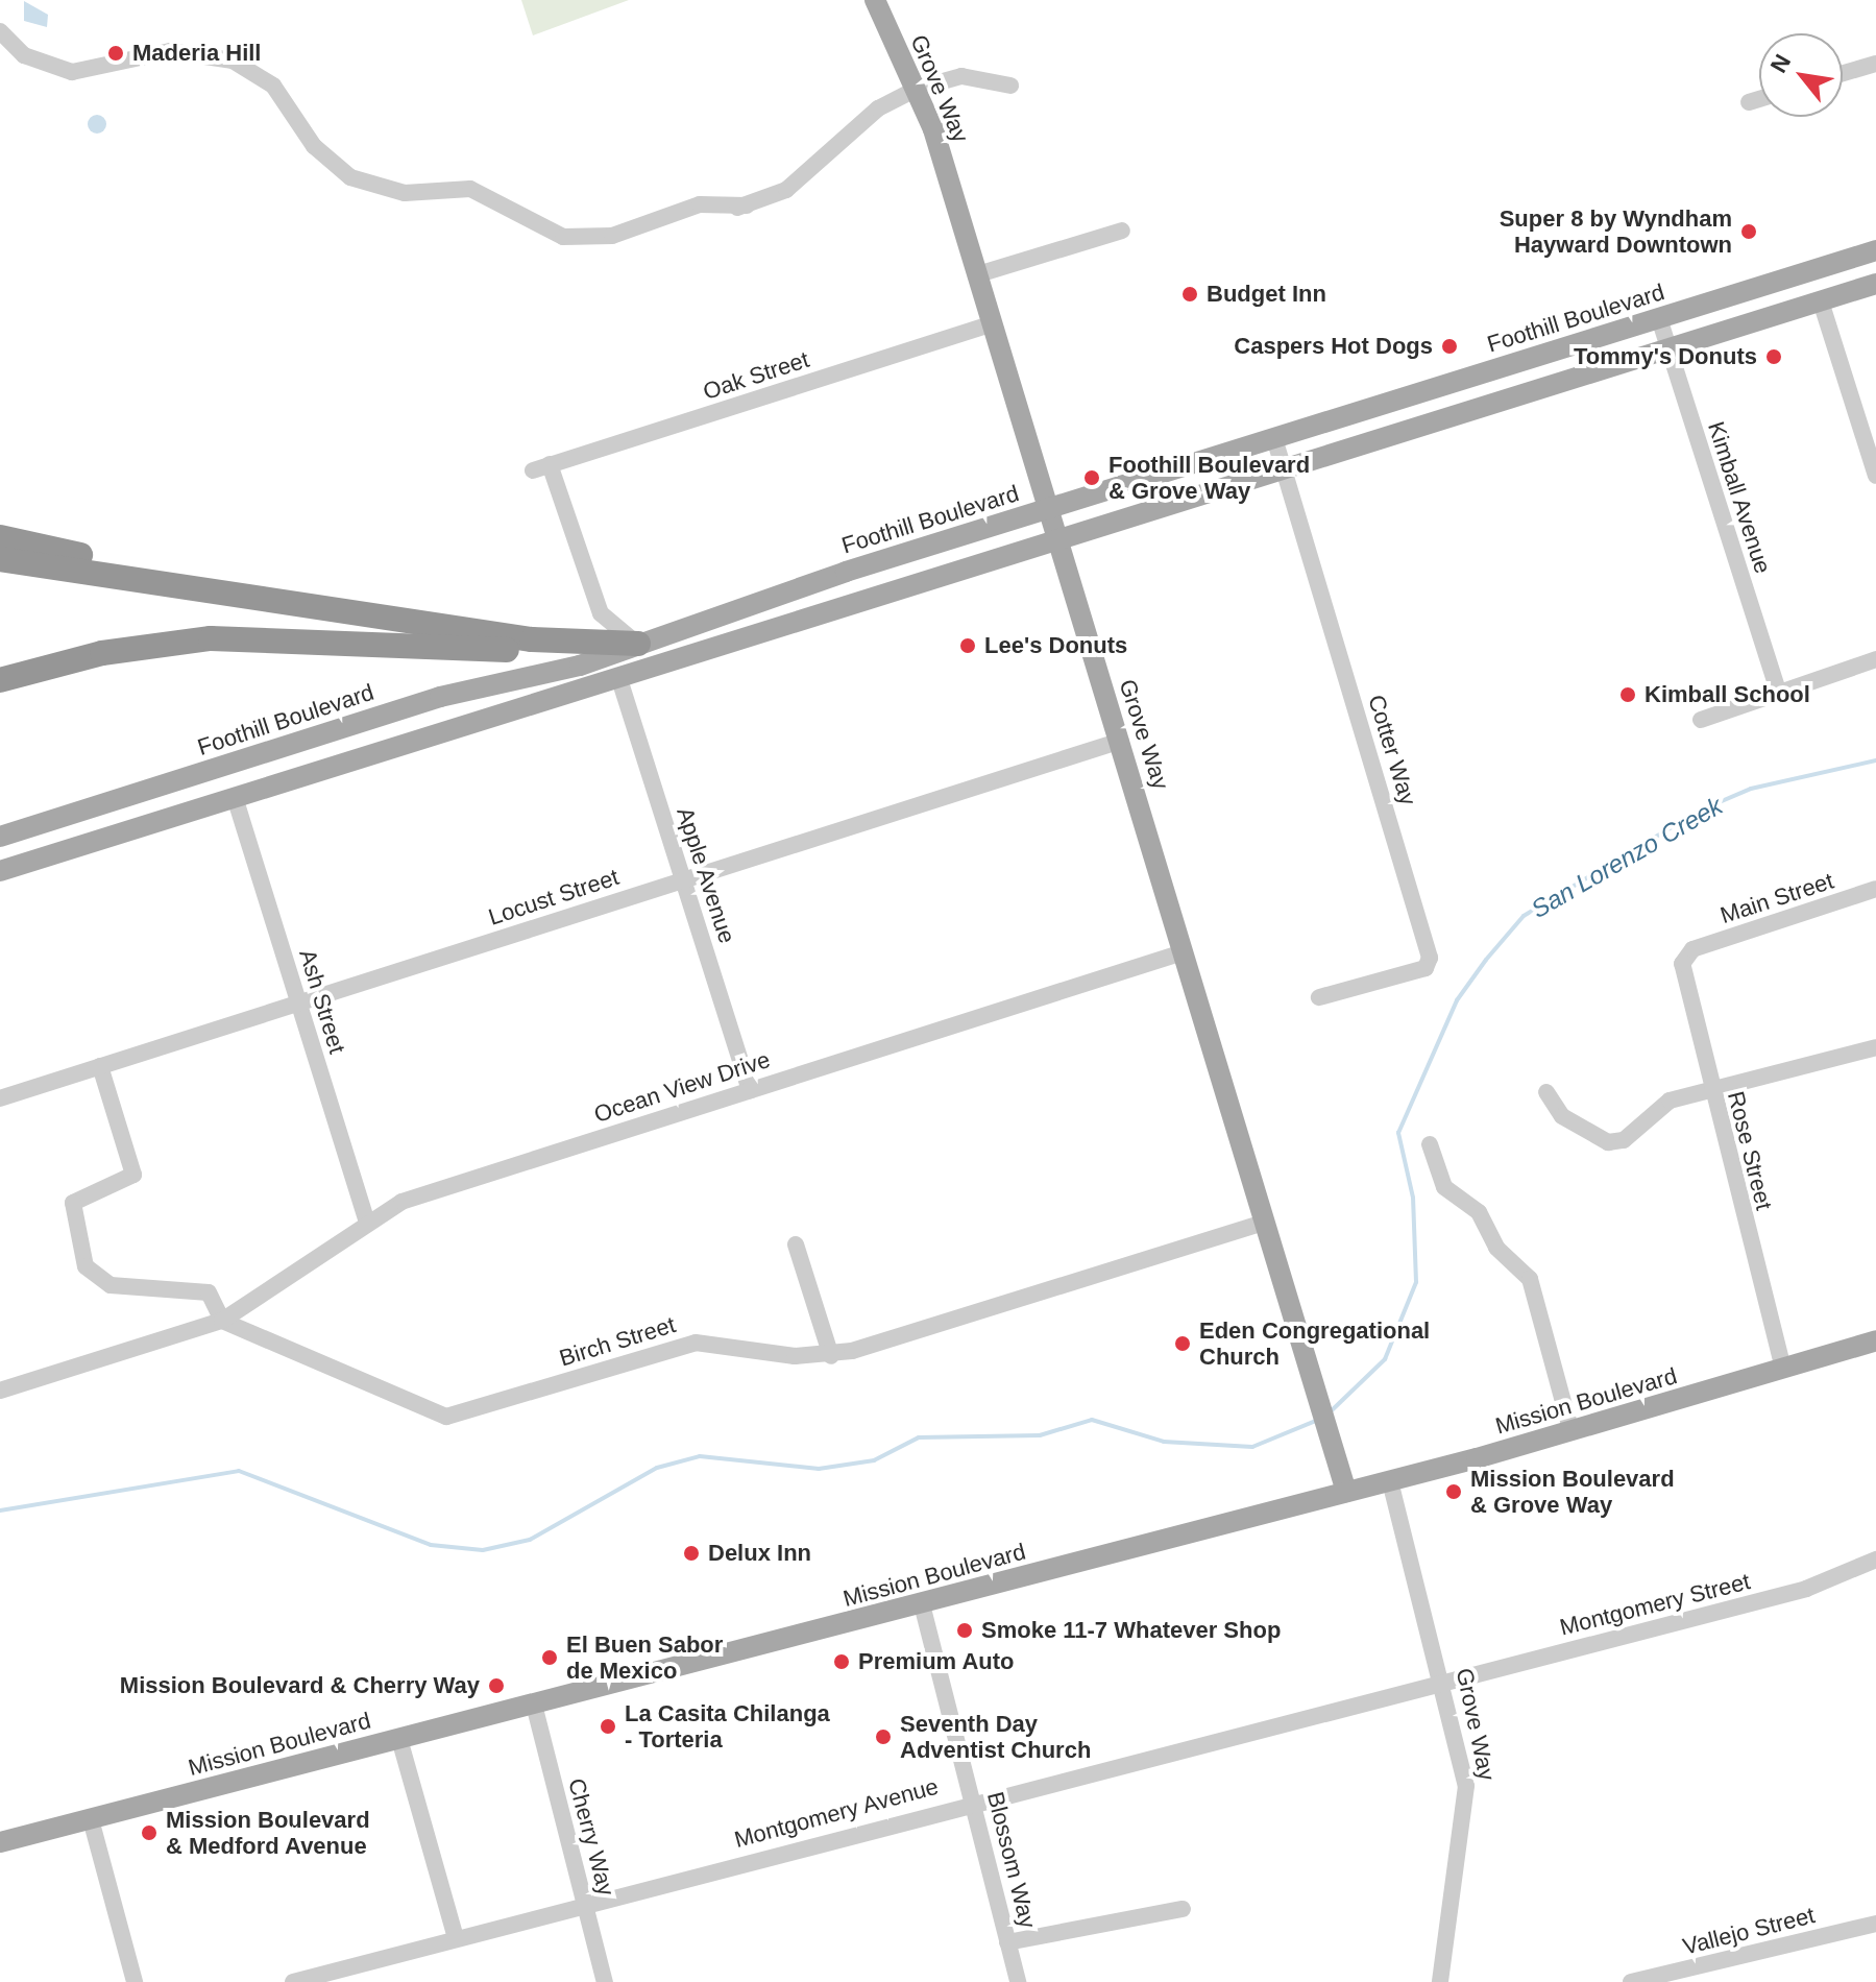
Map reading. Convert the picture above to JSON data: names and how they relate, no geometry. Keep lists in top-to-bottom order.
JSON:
{
  "streets": {
    "main road": ["Grove Way", "Foothill Boulevard", "Mission Boulevard"],
    "street": [
      "Oak Street",
      "Kimball Avenue",
      "Cotter Way",
      "Apple Avenue",
      "Locust Street",
      "Main Street",
      "Ash Street",
      "Ocean View Drive",
      "Rose Street",
      "Birch Street",
      "Montgomery Street",
      "Montgomery Avenue",
      "Cherry Way",
      "Blossom Way",
      "Vallejo Street"
    ]
  },
  "crossings": [
    ["Grove Way", "Foothill Boulevard"],
    ["Grove Way", "Oak Street"],
    ["Grove Way", "Locust Street"],
    ["Grove Way", "Ocean View Drive"],
    ["Grove Way", "Birch Street"],
    ["Grove Way", "Mission Boulevard"],
    ["Grove Way", "Montgomery Street"],
    ["Grove Way", "Montgomery Avenue"],
    ["Foothill Boulevard", "Kimball Avenue"],
    ["Foothill Boulevard", "Cotter Way"],
    ["Apple Avenue", "Locust Street"],
    ["Apple Avenue", "Ocean View Drive"],
    ["Locust Street", "Ash Street"],
    ["Main Street", "Rose Street"],
    ["Ash Street", "Ocean View Drive"],
    ["Ocean View Drive", "Birch Street"],
    ["Rose Street", "Mission Boulevard"],
    ["Mission Boulevard", "Cherry Way"],
    ["Mission Boulevard", "Blossom Way"],
    ["Montgomery Street", "Montgomery Avenue"],
    ["Montgomery Avenue", "Cherry Way"],
    ["Montgomery Avenue", "Blossom Way"]
  ],
  "water": ["San Lorenzo Creek"],
  "places": [
    "Maderia Hill",
    "Super 8 by Wyndham Hayward Downtown",
    "Budget Inn",
    "Caspers Hot Dogs",
    "Tommy's Donuts",
    "Foothill Boulevard & Grove Way",
    "Lee's Donuts",
    "Kimball School",
    "Eden Congregational Church",
    "Mission Boulevard & Grove Way",
    "Delux Inn",
    "Smoke 11-7 Whatever Shop",
    "El Buen Sabor de Mexico",
    "Premium Auto",
    "Mission Boulevard & Cherry Way",
    "La Casita Chilanga - Torteria",
    "Seventh Day Adventist Church",
    "Mission Boulevard & Medford Avenue"
  ],
  "north": "top left"
}
